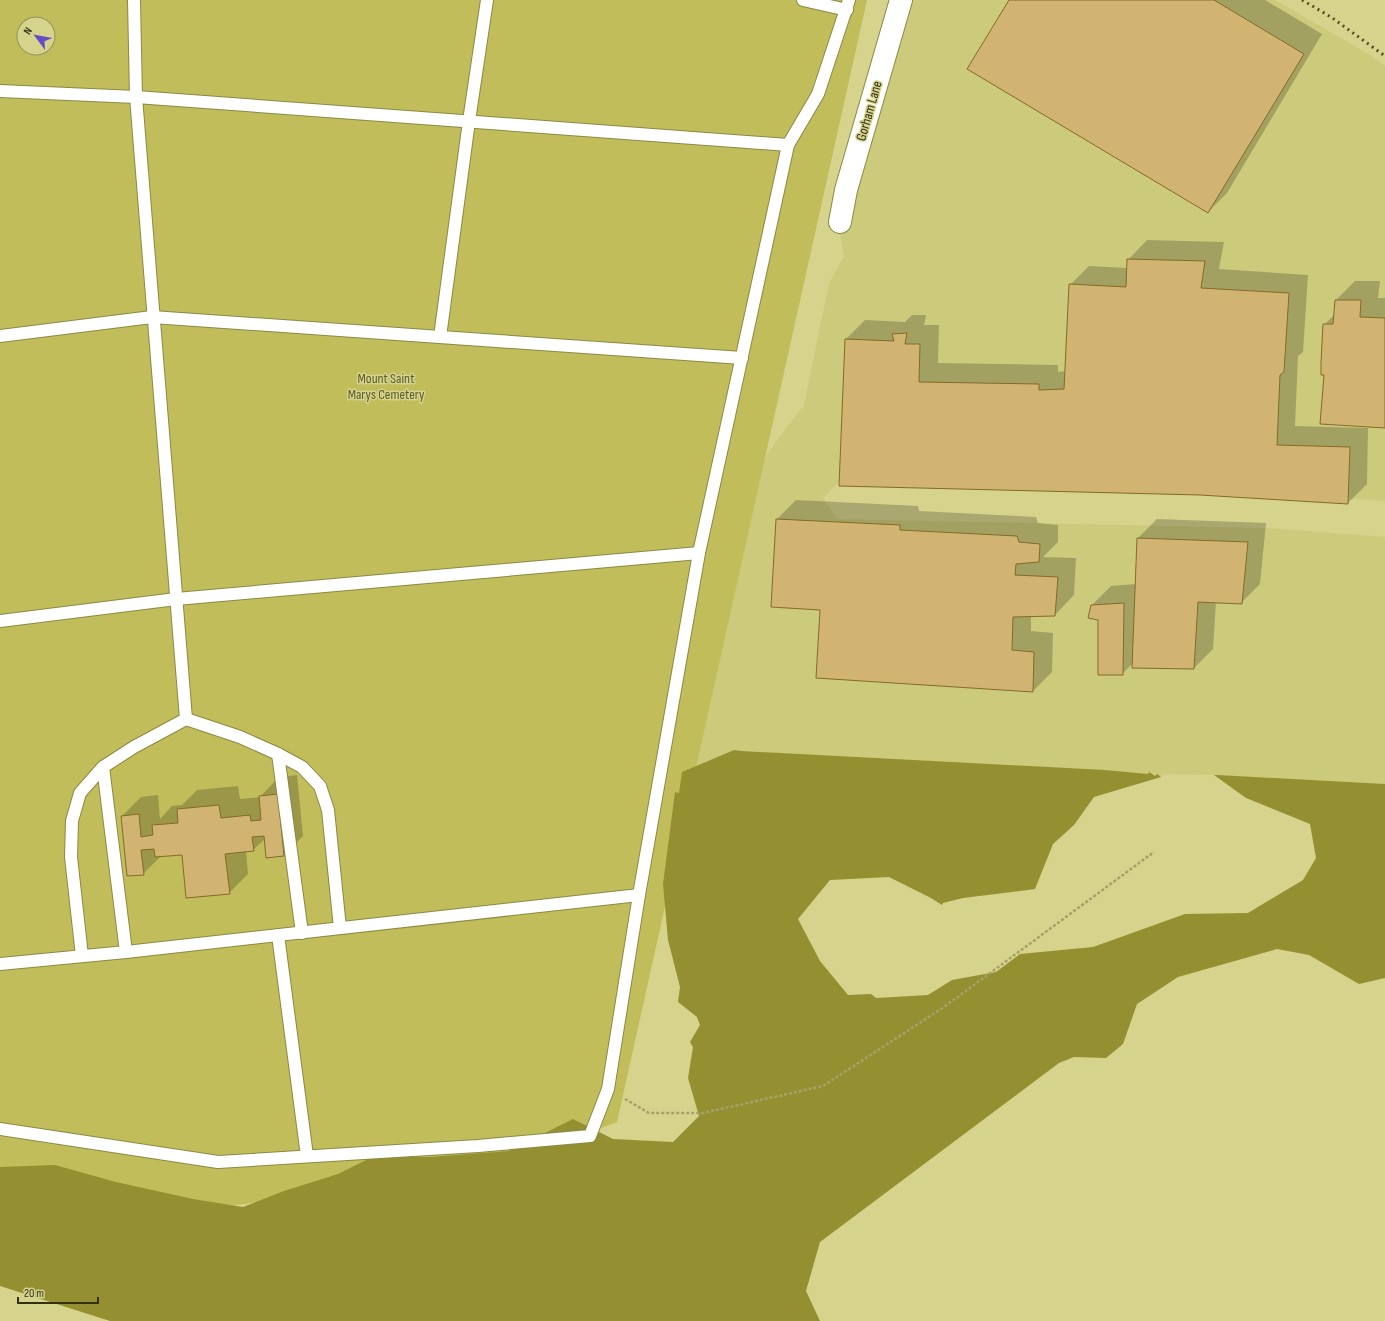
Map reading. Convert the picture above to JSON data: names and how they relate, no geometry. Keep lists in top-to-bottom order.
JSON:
{
  "streets": {
    "street": ["Gorham Lane"]
  },
  "parks": ["Mount Saint Marys Cemetery"],
  "scale_bar": "20 m",
  "north": "top left"
}
